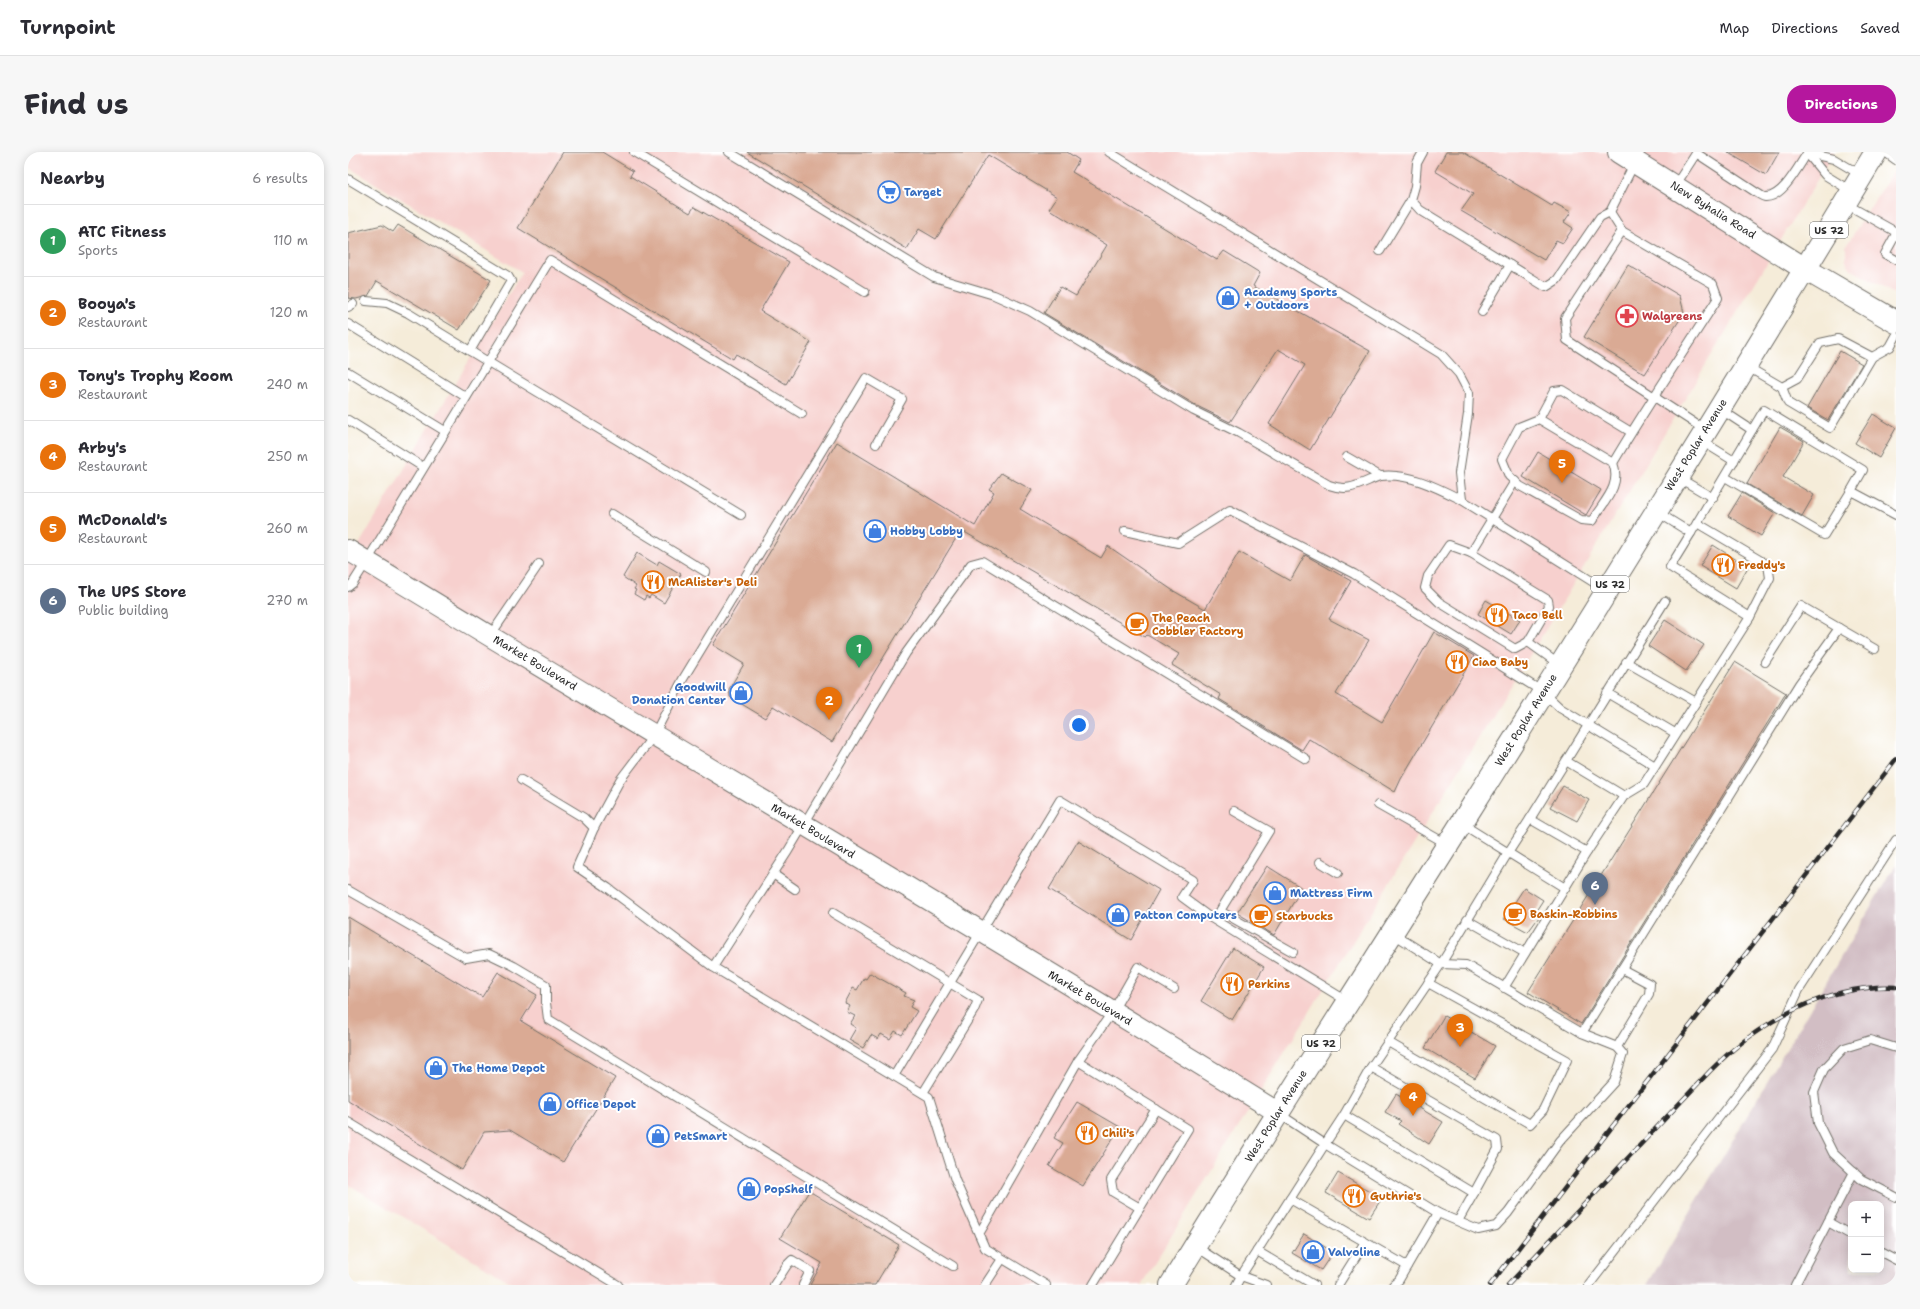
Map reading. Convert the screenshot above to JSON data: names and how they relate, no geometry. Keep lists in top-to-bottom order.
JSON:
{
  "streets": {
    "main road": ["New Byhalia Road", "US 72", "West Poplar Avenue"],
    "street": ["Market Boulevard"]
  },
  "crossings": [
    ["New Byhalia Road", "West Poplar Avenue"],
    ["West Poplar Avenue", "Market Boulevard"]
  ],
  "places": {
    "supermarket": ["Target"],
    "shop": [
      "Academy Sports + Outdoors",
      "Hobby Lobby",
      "Goodwill Donation Center",
      "Mattress Firm",
      "Patton Computers",
      "The Home Depot",
      "Office Depot",
      "PetSmart",
      "PopShelf",
      "Valvoline"
    ],
    "pharmacy": ["Walgreens"],
    "restaurant": [
      "Freddy's",
      "McAlister's Deli",
      "Taco Bell",
      "Ciao Baby",
      "Perkins",
      "Chili's",
      "Guthrie's"
    ],
    "cafe": ["The Peach Cobbler Factory", "Baskin-Robbins", "Starbucks"]
  },
  "page": {
    "header": "Turnpoint",
    "nav": ["Map", "Directions", "Saved"],
    "title": "Find us",
    "buttons": "Directions",
    "heading": ["Nearby", "6 results"],
    "list": [
      {
        "mark": "1",
        "name": "ATC Fitness",
        "note": "Sports",
        "value": "110 m"
      },
      {
        "mark": "2",
        "name": "Booya's",
        "note": "Restaurant",
        "value": "120 m"
      },
      {
        "mark": "3",
        "name": "Tony's Trophy Room",
        "note": "Restaurant",
        "value": "240 m"
      },
      {
        "mark": "4",
        "name": "Arby's",
        "note": "Restaurant",
        "value": "250 m"
      },
      {
        "mark": "5",
        "name": "McDonald's",
        "note": "Restaurant",
        "value": "260 m"
      },
      {
        "mark": "6",
        "name": "The UPS Store",
        "note": "Public building",
        "value": "270 m"
      }
    ],
    "pins": [
      "5",
      "1",
      "2",
      "6",
      "3",
      "4"
    ],
    "map_buttons": ["+", "−"]
  }
}
